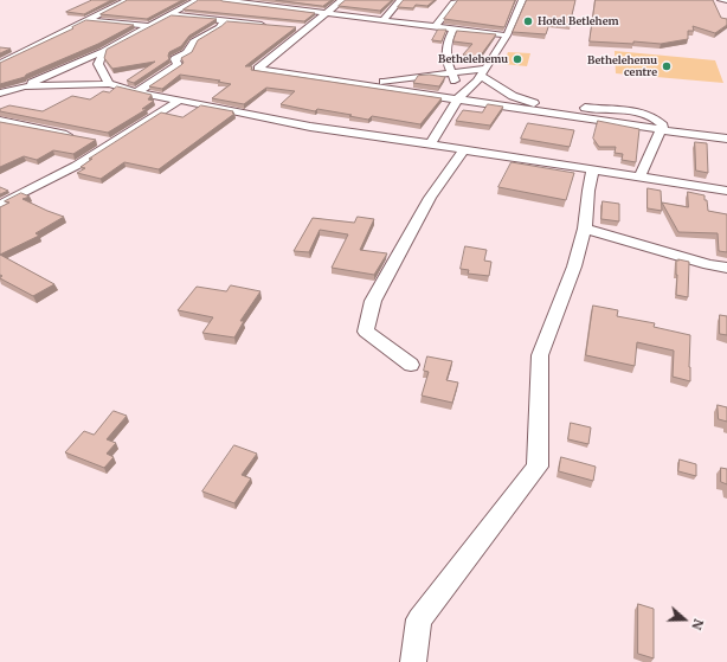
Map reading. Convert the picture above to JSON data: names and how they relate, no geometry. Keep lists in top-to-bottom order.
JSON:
{
  "places": ["Hotel Betlehem", "Bethelehemu", "Bethelehemu centre"],
  "north": "right"
}
